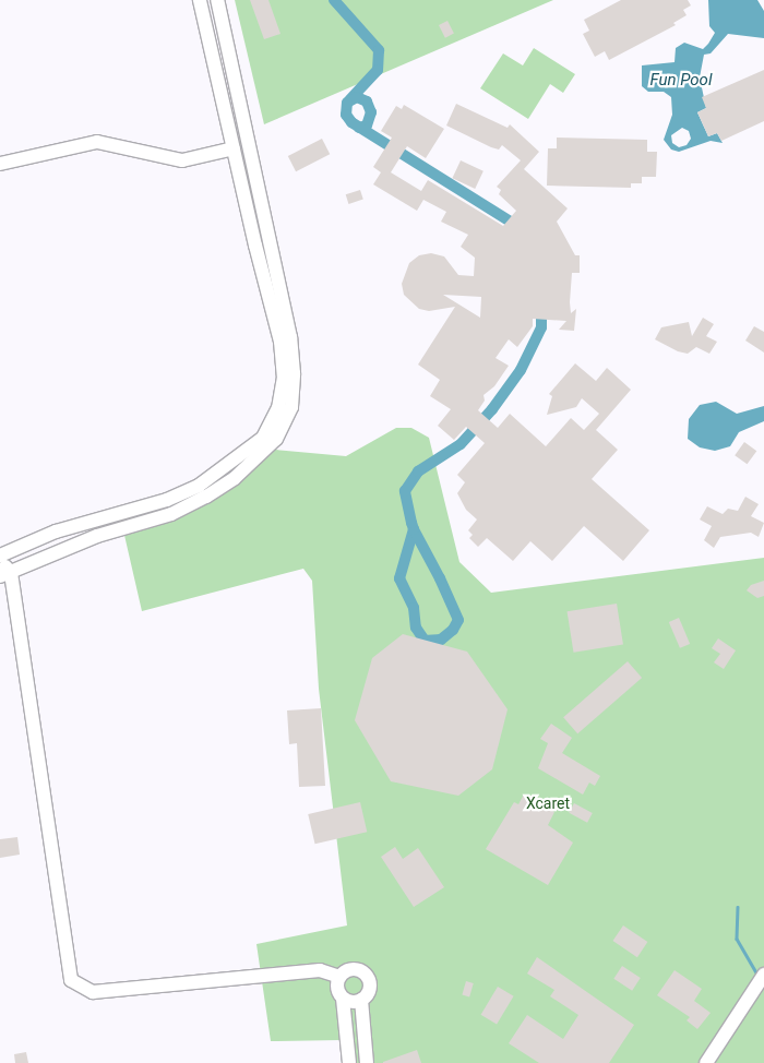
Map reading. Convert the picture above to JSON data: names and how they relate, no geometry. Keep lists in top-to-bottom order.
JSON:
{
  "water": ["Fun Pool"],
  "parks": ["Xcaret"]
}
